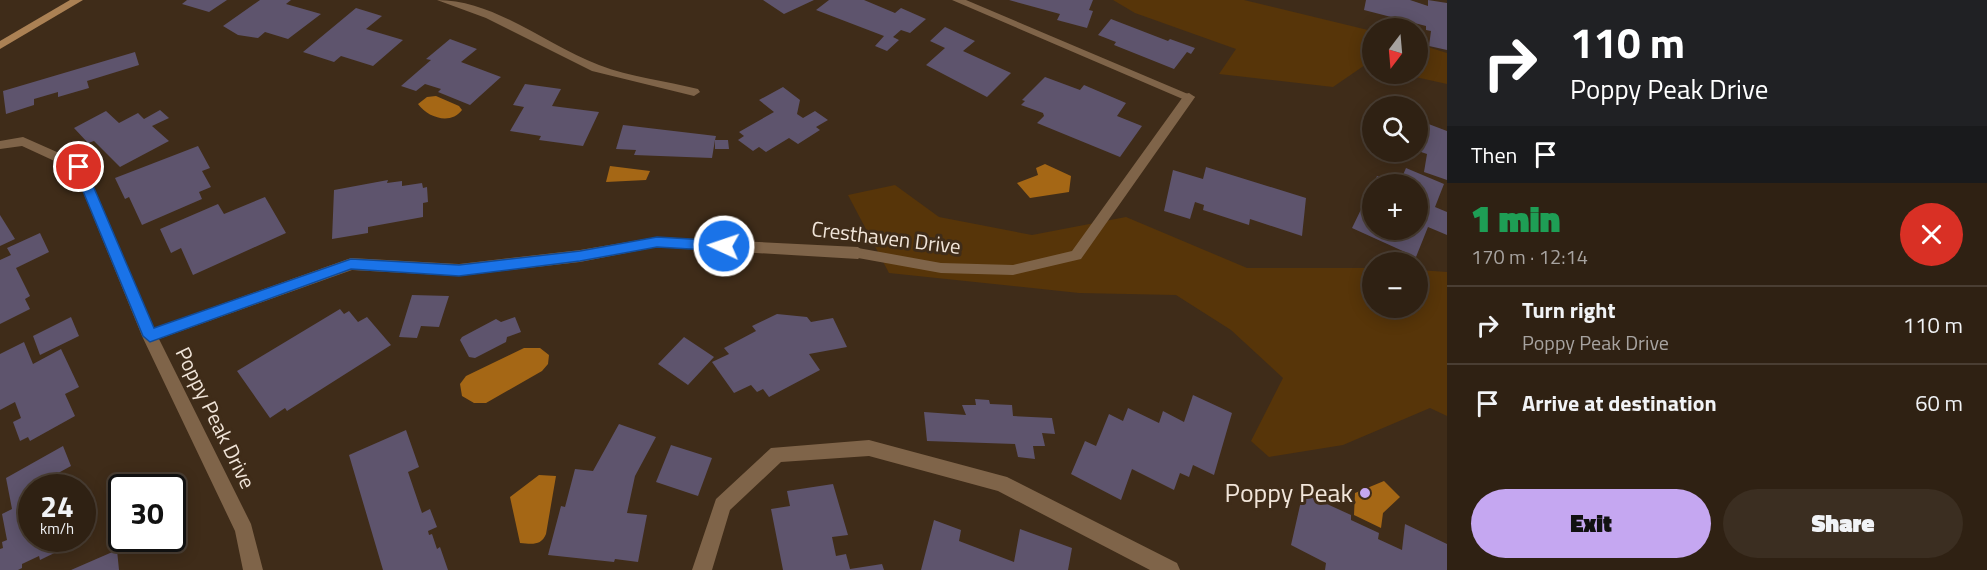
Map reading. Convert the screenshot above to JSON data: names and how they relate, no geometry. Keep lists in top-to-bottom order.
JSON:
{
  "streets": {
    "street": ["Cresthaven Drive", "Poppy Peak Drive"]
  },
  "crossings": [
    ["Cresthaven Drive", "Poppy Peak Drive"]
  ],
  "places": ["Poppy Peak"],
  "north": "bottom",
  "page": {
    "turn": ["110 m", "Poppy Peak Drive"],
    "map_buttons": ["+", "−"],
    "then": "Then",
    "heading": ["1 min", "170 m · 12:14"],
    "list": [
      {
        "name": "Turn right",
        "note": "Poppy Peak Drive",
        "value": "110 m"
      },
      {
        "name": "Arrive at destination",
        "value": "60 m"
      }
    ],
    "speed": "24 km/h",
    "limit": "30",
    "buttons": ["Exit", "Share"]
  }
}
